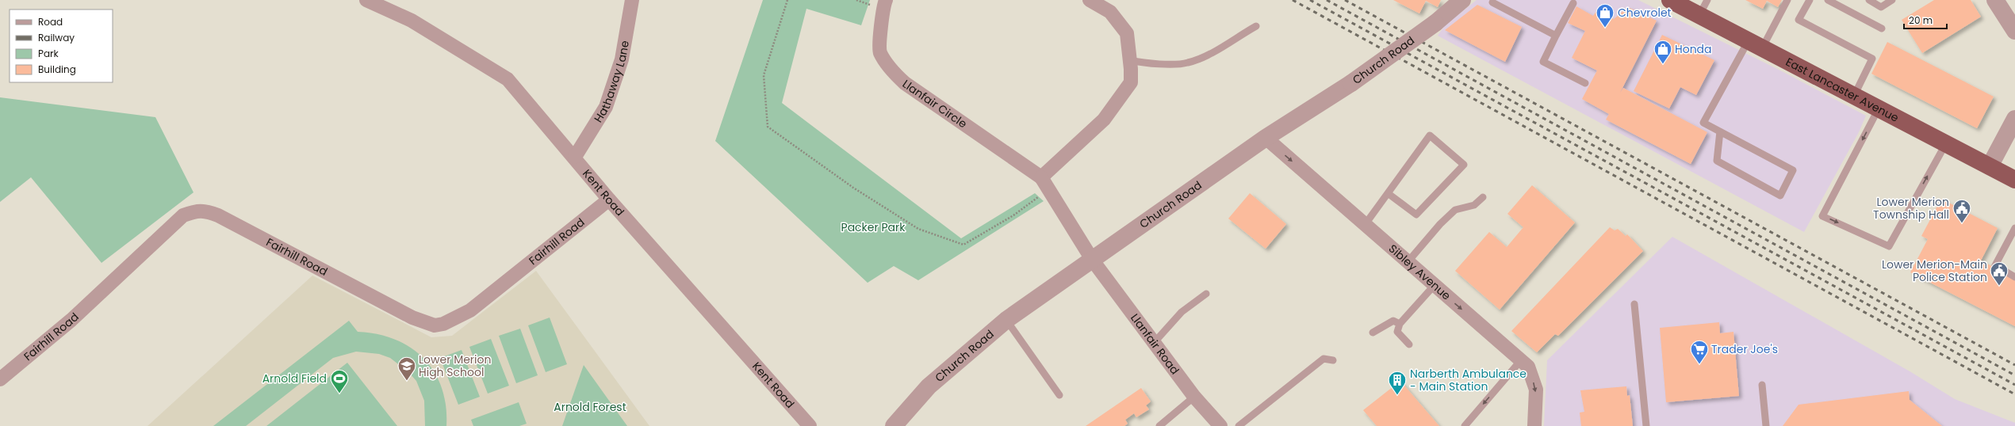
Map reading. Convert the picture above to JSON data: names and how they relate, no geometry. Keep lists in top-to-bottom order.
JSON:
{
  "streets": {
    "highway": ["East Lancaster Avenue"],
    "street": [
      "Church Road",
      "Hathaway Lane",
      "Llanfair Circle",
      "Kent Road",
      "Fairhill Road",
      "Sibley Avenue",
      "Llanfair Road"
    ]
  },
  "crossings": [
    ["Church Road", "Llanfair Circle"],
    ["Church Road", "Sibley Avenue"],
    ["Church Road", "Llanfair Road"],
    ["Hathaway Lane", "Kent Road"],
    ["Llanfair Circle", "Llanfair Road"],
    ["Kent Road", "Fairhill Road"]
  ],
  "one_way": ["Sibley Avenue"],
  "parks": ["Packer Park", "Arnold Forest"],
  "places": {
    "shop": ["Chevrolet", "Honda"],
    "public building": ["Lower Merion Township Hall", "Lower Merion-Main Police Station"],
    "supermarket": ["Trader Joe's"],
    "school or university": ["Lower Merion High School"],
    "sports": ["Arnold Field"],
    "building": ["Narberth Ambulance - Main Station"]
  },
  "legend": [
    "Road",
    "Railway",
    "Park",
    "Building"
  ],
  "scale_bar": "20 m"
}
